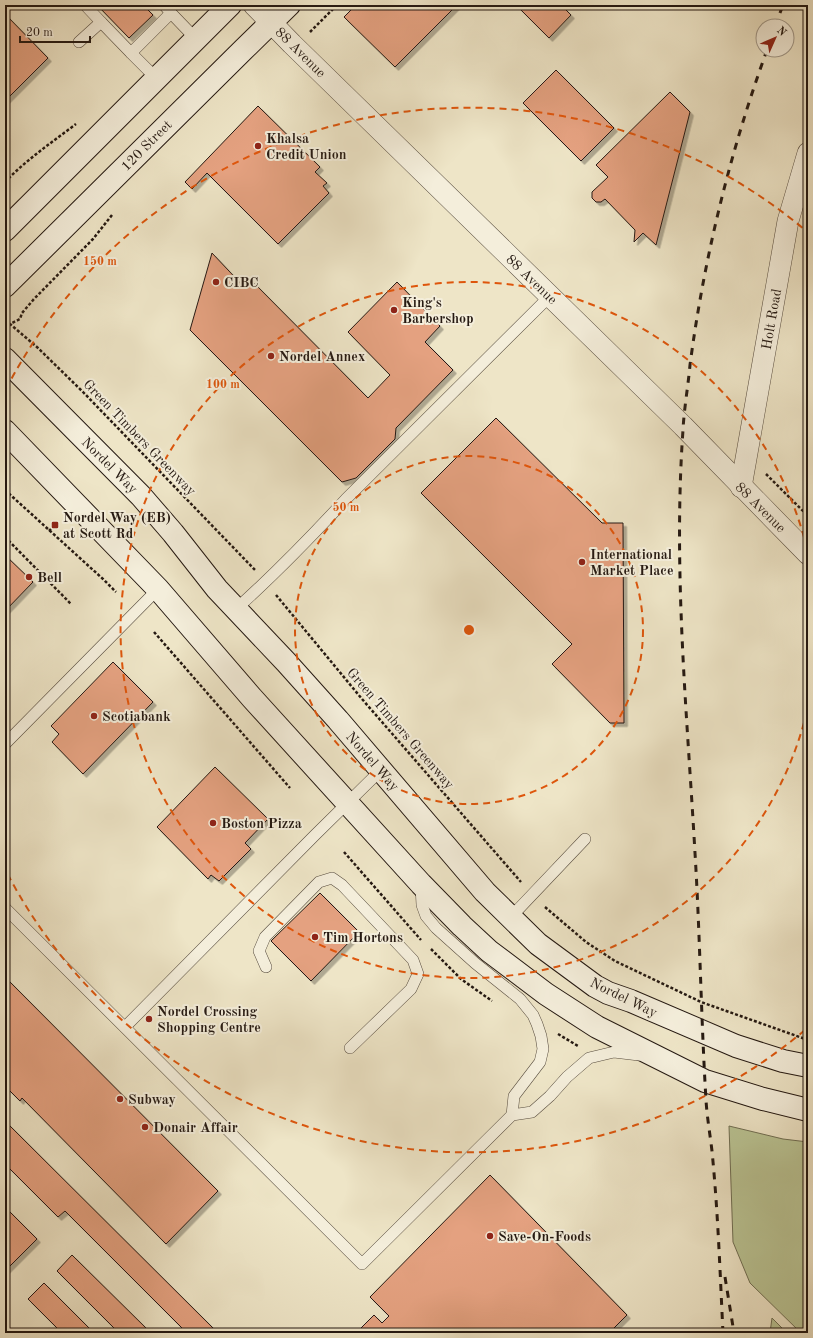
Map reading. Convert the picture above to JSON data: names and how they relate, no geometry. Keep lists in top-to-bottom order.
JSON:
{
  "streets": {
    "main road": ["120 Street", "Nordel Way"],
    "street": ["88 Avenue", "Holt Road"],
    "path": ["Green Timbers Greenway"]
  },
  "crossings": [
    ["88 Avenue", "120 Street"],
    ["88 Avenue", "Holt Road"]
  ],
  "places": {
    "other": [
      "Khalsa Credit Union",
      "CIBC",
      "King's Barbershop",
      "Nordel Annex",
      "International Market Place",
      "Bell",
      "Scotiabank",
      "Boston Pizza",
      "Tim Hortons",
      "Nordel Crossing Shopping Centre",
      "Subway",
      "Donair Affair",
      "Save-On-Foods"
    ],
    "transit": ["Nordel Way (EB) at Scott Rd"]
  },
  "scale_bar": "20 m",
  "north": "top right",
  "rings": ["150 m", "100 m", "50 m"]
}
